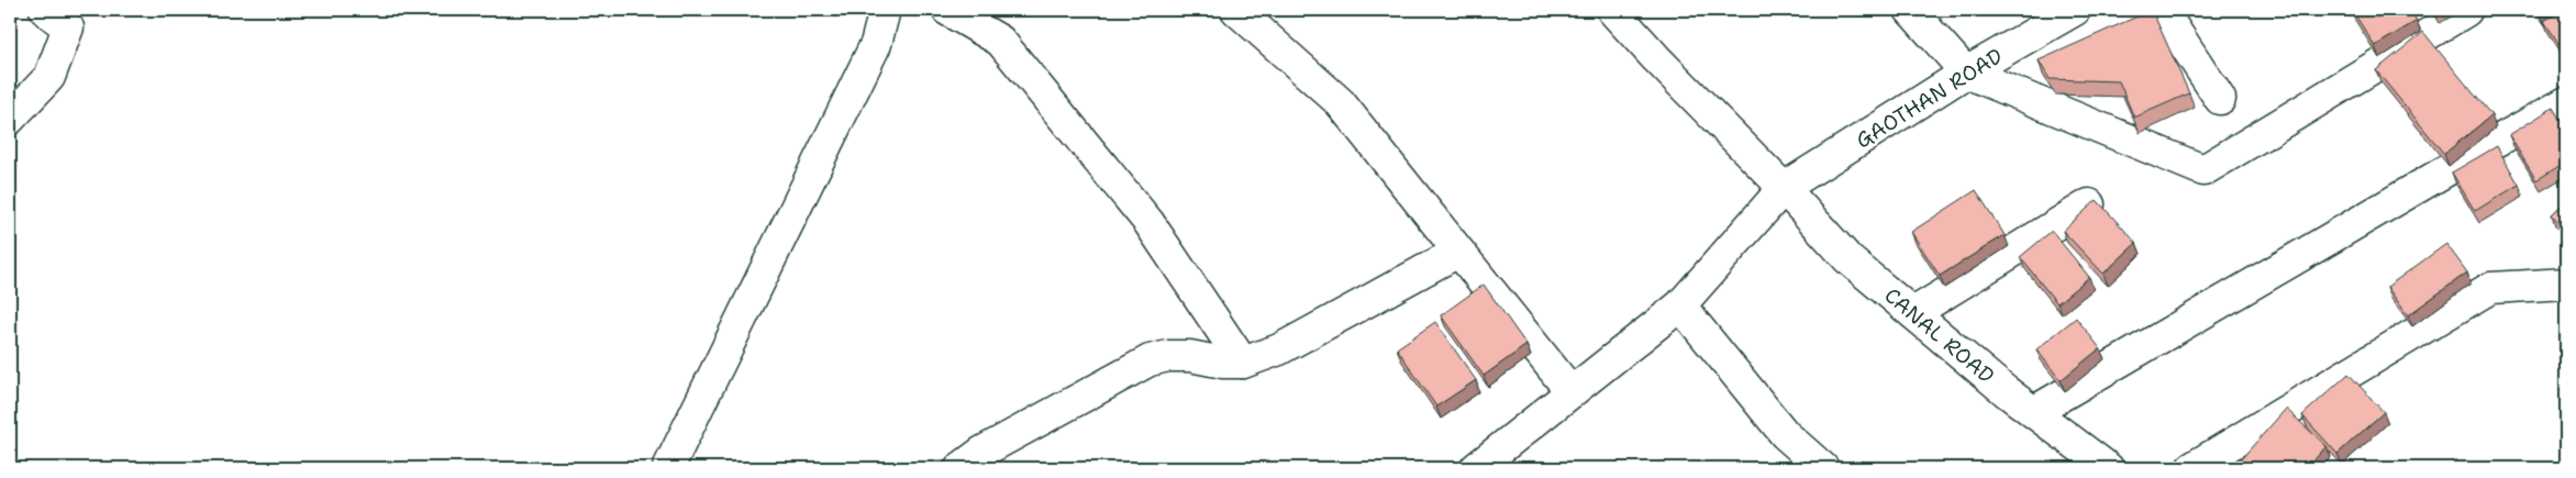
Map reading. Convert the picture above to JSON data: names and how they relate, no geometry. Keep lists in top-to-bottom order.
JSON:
{
  "streets": {
    "street": ["GAOTHAN ROAD", "CANAL ROAD"]
  },
  "crossings": [
    ["GAOTHAN ROAD", "CANAL ROAD"]
  ]
}
